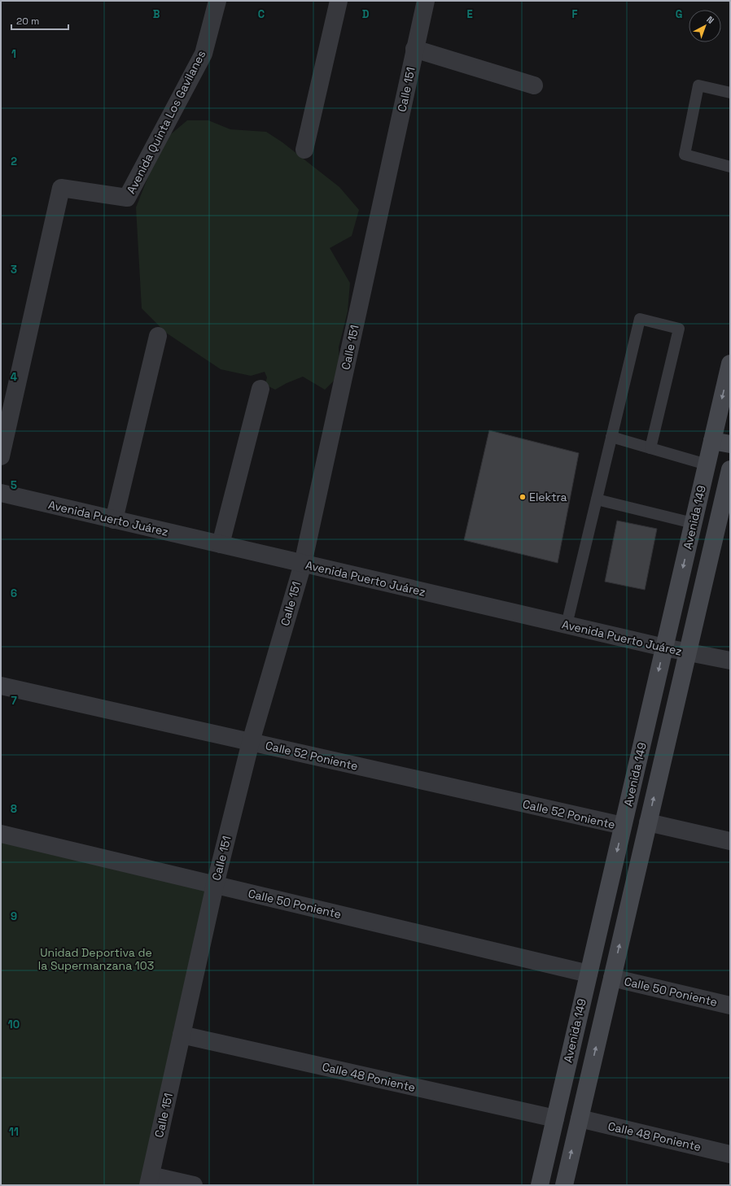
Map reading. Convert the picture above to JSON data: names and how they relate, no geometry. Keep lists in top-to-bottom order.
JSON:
{
  "streets": {
    "main road": ["Avenida 149"],
    "street": [
      "Calle 151",
      "Avenida Quinta Los Gavilanes",
      "Avenida Puerto Juárez",
      "Calle 52 Poniente",
      "Calle 50 Poniente",
      "Calle 48 Poniente"
    ]
  },
  "crossings": [
    ["Calle 151", "Avenida Puerto Juárez"],
    ["Calle 151", "Calle 52 Poniente"],
    ["Calle 151", "Calle 50 Poniente"],
    ["Calle 151", "Calle 48 Poniente"],
    ["Avenida 149", "Avenida Puerto Juárez"],
    ["Avenida 149", "Calle 52 Poniente"],
    ["Avenida 149", "Calle 50 Poniente"],
    ["Avenida 149", "Calle 48 Poniente"]
  ],
  "parks": ["Unidad Deportiva de la Supermanzana 103"],
  "places": ["Elektra"],
  "scale_bar": "20 m",
  "north": "top right",
  "grid": {
    "columns": [
      "B",
      "C",
      "D",
      "E",
      "F",
      "G"
    ],
    "rows": [
      "1",
      "2",
      "3",
      "4",
      "5",
      "6",
      "7",
      "8",
      "9",
      "10",
      "11"
    ]
  }
}
